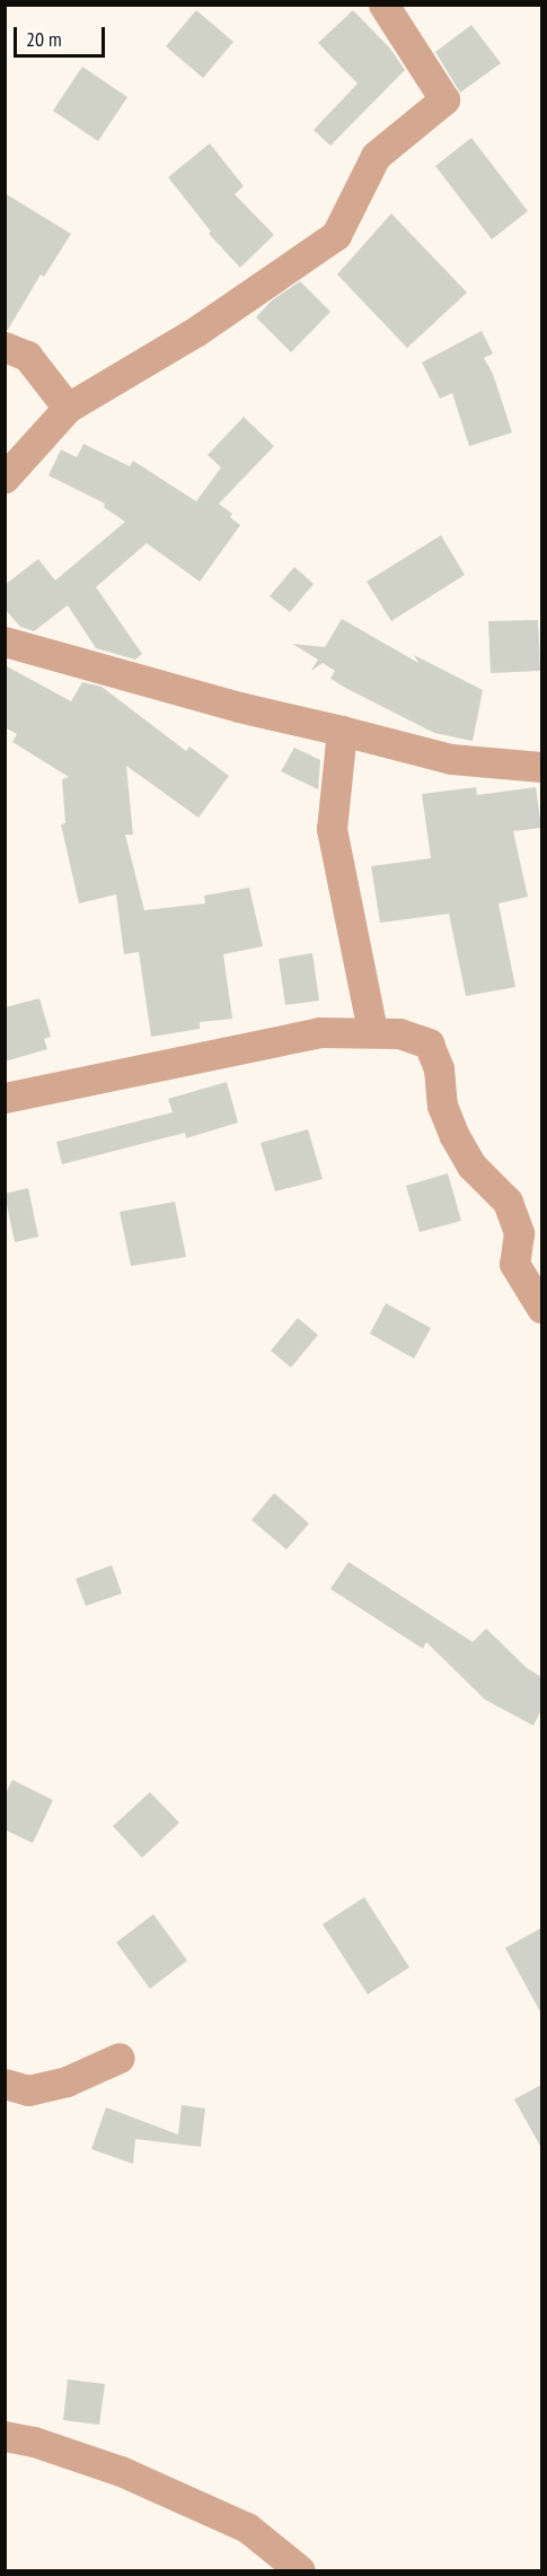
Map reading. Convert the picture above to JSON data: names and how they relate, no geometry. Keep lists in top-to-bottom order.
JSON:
{
  "scale_bar": "20 m"
}
